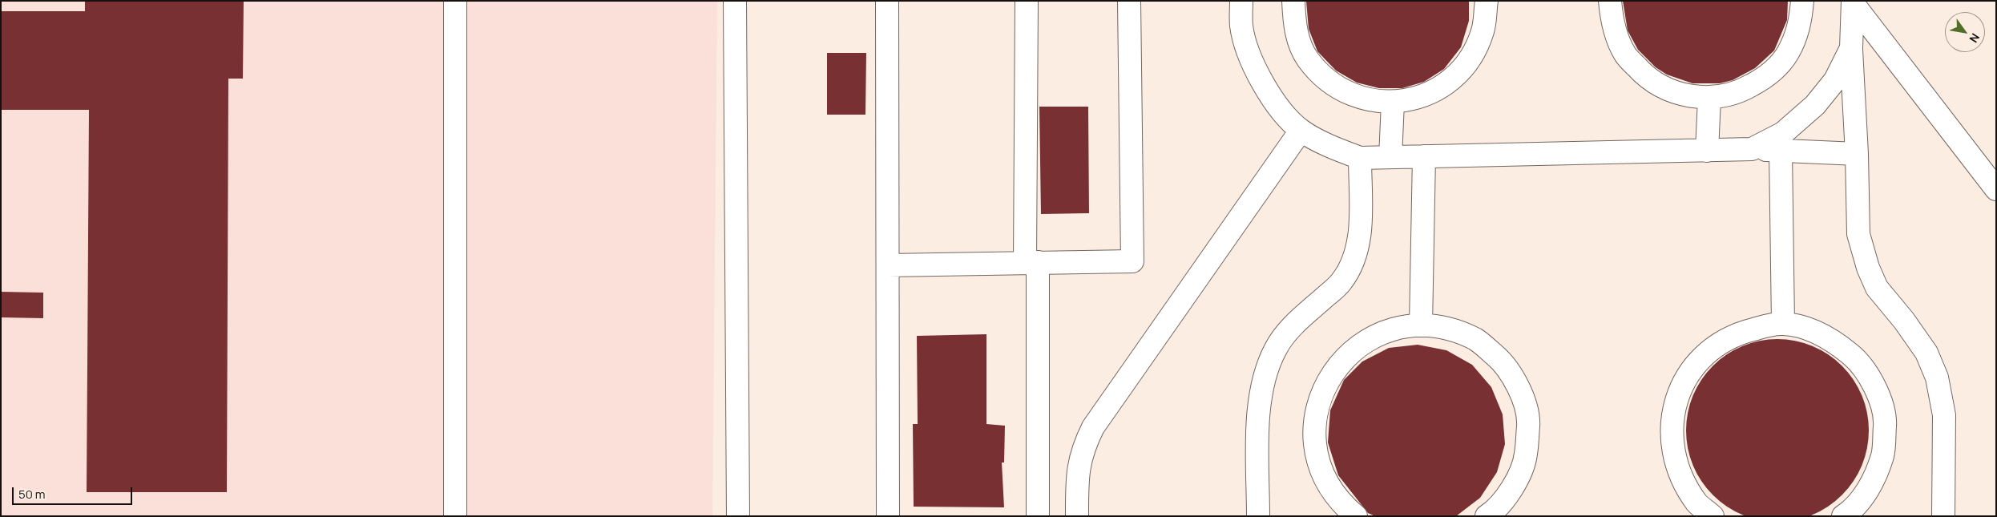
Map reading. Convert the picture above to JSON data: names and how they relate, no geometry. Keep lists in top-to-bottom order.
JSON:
{
  "scale_bar": "50 m",
  "north": "bottom right"
}
